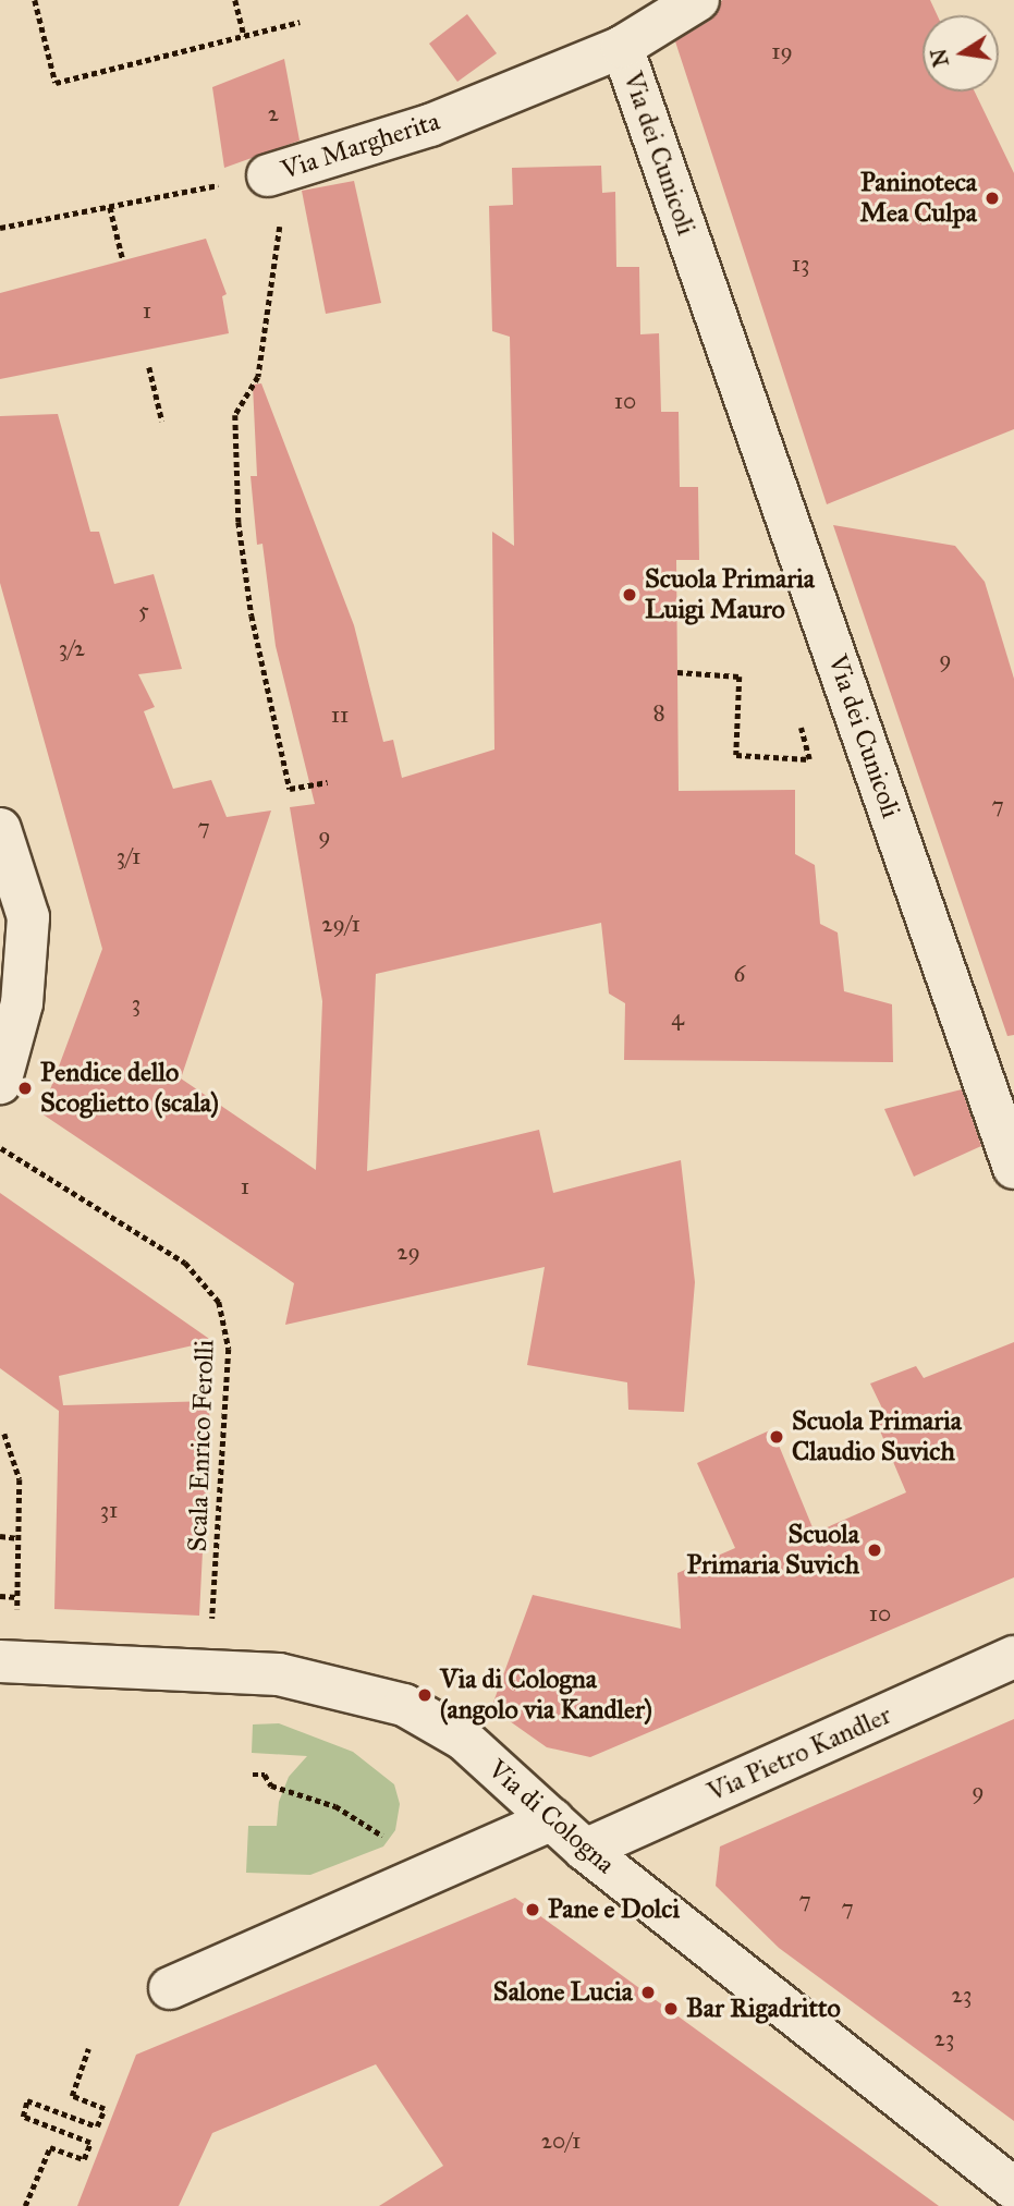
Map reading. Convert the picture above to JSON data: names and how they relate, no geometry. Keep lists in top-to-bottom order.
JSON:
{
  "streets": {
    "street": [
      "Via Margherita",
      "Via dei Cunicoli",
      "Via Pietro Kandler",
      "Via di Cologna"
    ],
    "path": ["Scala Enrico Ferolli"]
  },
  "crossings": [
    ["Via Margherita", "Via dei Cunicoli"],
    ["Via Pietro Kandler", "Via di Cologna"]
  ],
  "places": [
    "Paninoteca Mea Culpa",
    "Scuola Primaria Luigi Mauro",
    "Pendice dello Scoglietto (scala)",
    "Scuola Primaria Claudio Suvich",
    "Scuola Primaria Suvich",
    "Via di Cologna (angolo via Kandler)",
    "Pane e Dolci",
    "Salone Lucia",
    "Bar Rigadritto"
  ],
  "house_numbers": [
    "19",
    "2",
    "13",
    "1",
    "10",
    "5",
    "3/2",
    "9",
    "8",
    "11",
    "7",
    "7",
    "9",
    "3/1",
    "29/1",
    "6",
    "3",
    "4",
    "1",
    "29",
    "31",
    "10",
    "9",
    "7",
    "7",
    "23",
    "23",
    "20/1"
  ],
  "north": "left"
}
